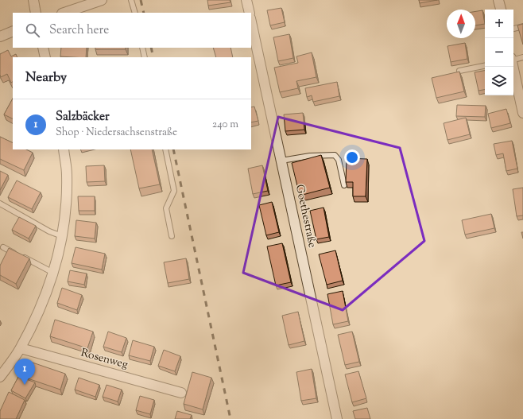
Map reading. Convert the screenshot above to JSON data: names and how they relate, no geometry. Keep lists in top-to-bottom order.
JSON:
{
  "streets": {
    "street": ["Goethestraße", "Rosenweg"]
  },
  "north": "top",
  "page": {
    "map_buttons": ["+", "−"],
    "search": "Search here",
    "heading": "Nearby",
    "list": [
      {
        "mark": "1",
        "name": "Salzbäcker",
        "note": "Shop · Niedersachsenstraße",
        "value": "240 m"
      }
    ],
    "pins": "1"
  }
}
